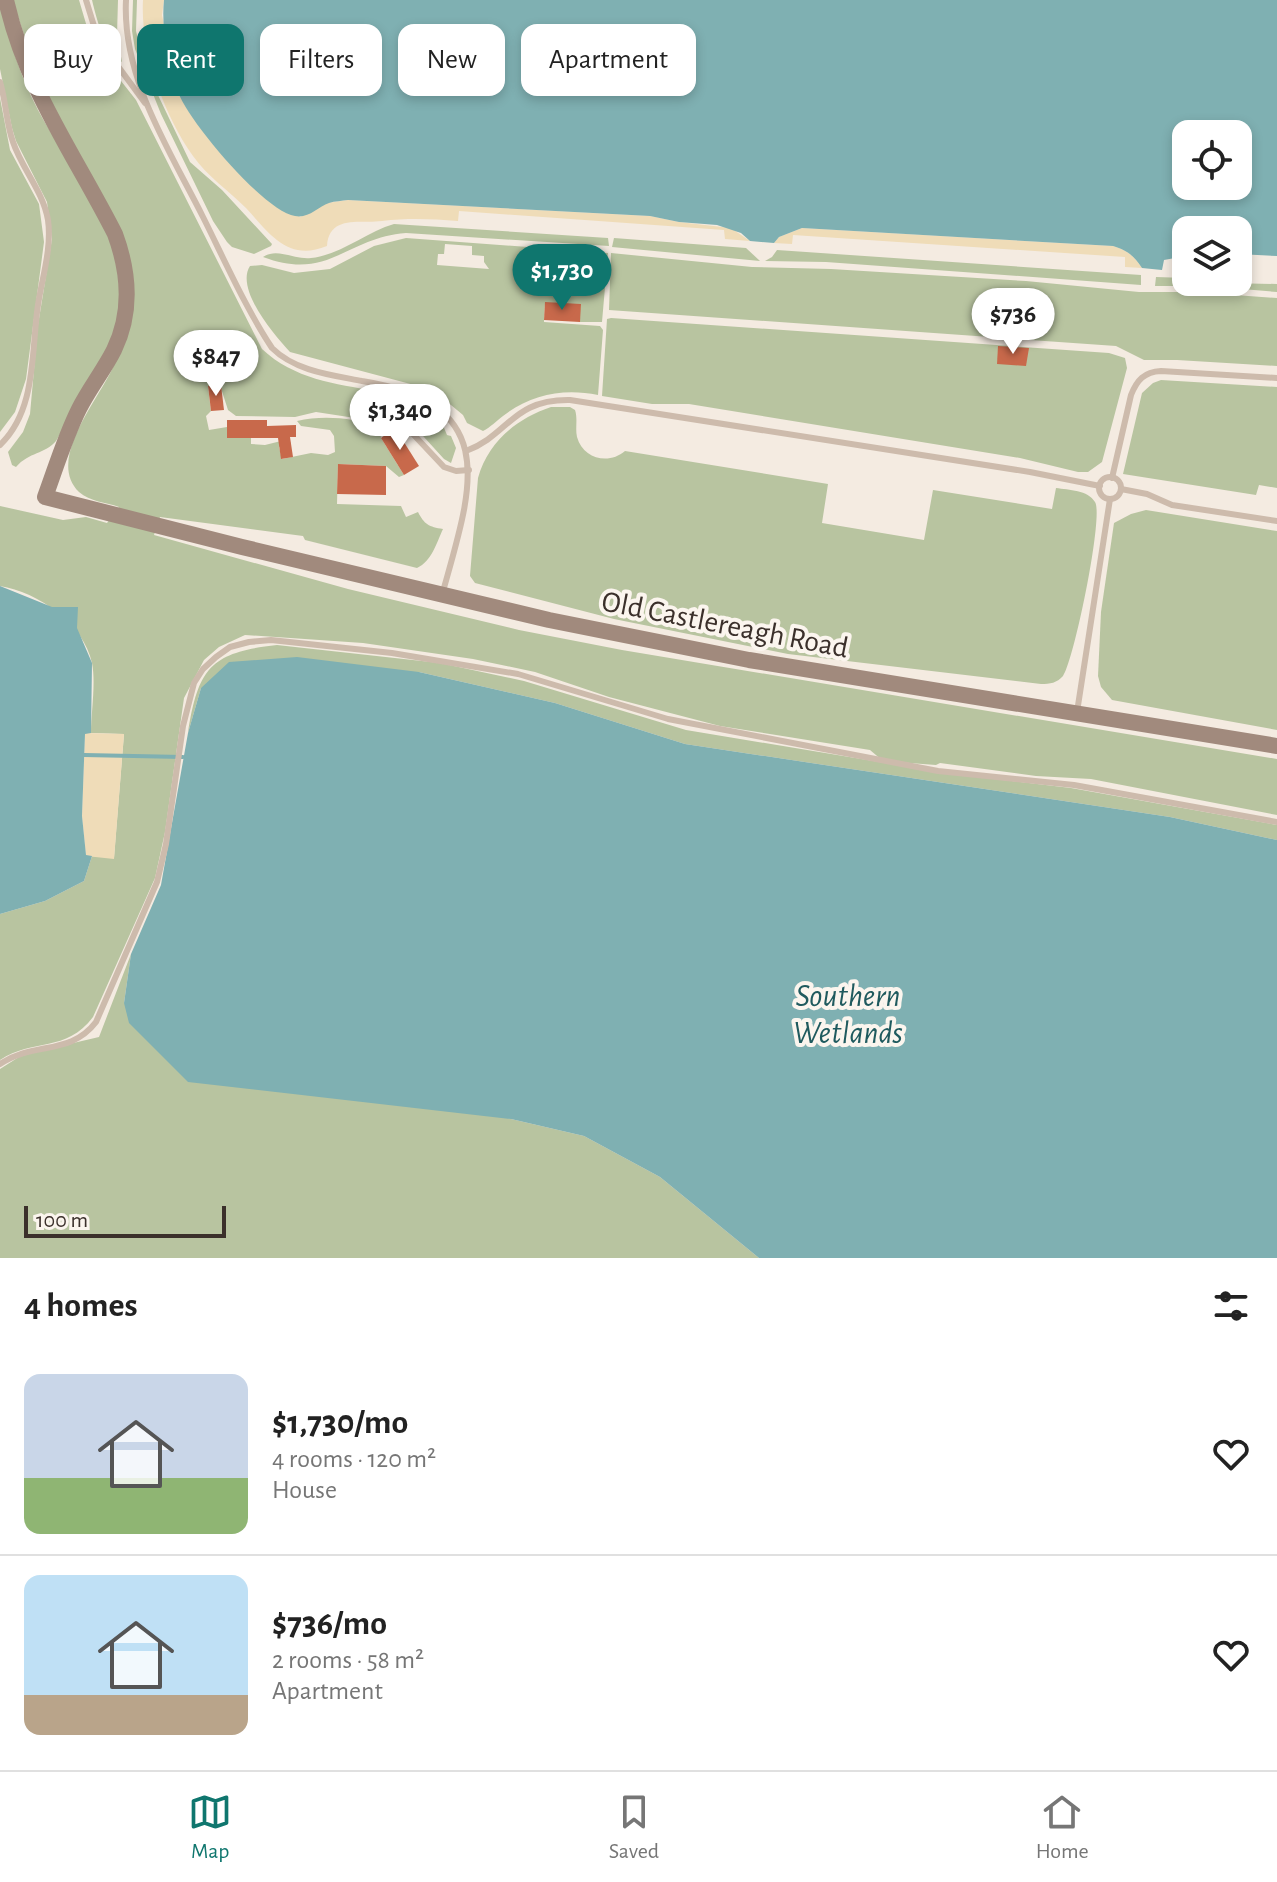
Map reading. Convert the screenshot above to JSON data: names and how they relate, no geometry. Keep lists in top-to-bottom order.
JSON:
{
  "streets": {
    "street": ["Old Castlereagh Road"]
  },
  "water": ["Southern Wetlands"],
  "scale_bar": "100 m",
  "page": {
    "chip": [
      "Buy",
      "Rent",
      "Filters",
      "New",
      "Apartment"
    ],
    "price": [
      "$1,730",
      "$736",
      "$847",
      "$1,340"
    ],
    "scale": "100 m",
    "heading": "4 homes",
    "list": [
      {
        "name": "$1,730/mo",
        "note": "4 rooms · 120 m² · House"
      },
      {
        "name": "$736/mo",
        "note": "2 rooms · 58 m² · Apartment"
      }
    ],
    "tabs": ["Map", "Saved", "Home"]
  }
}
